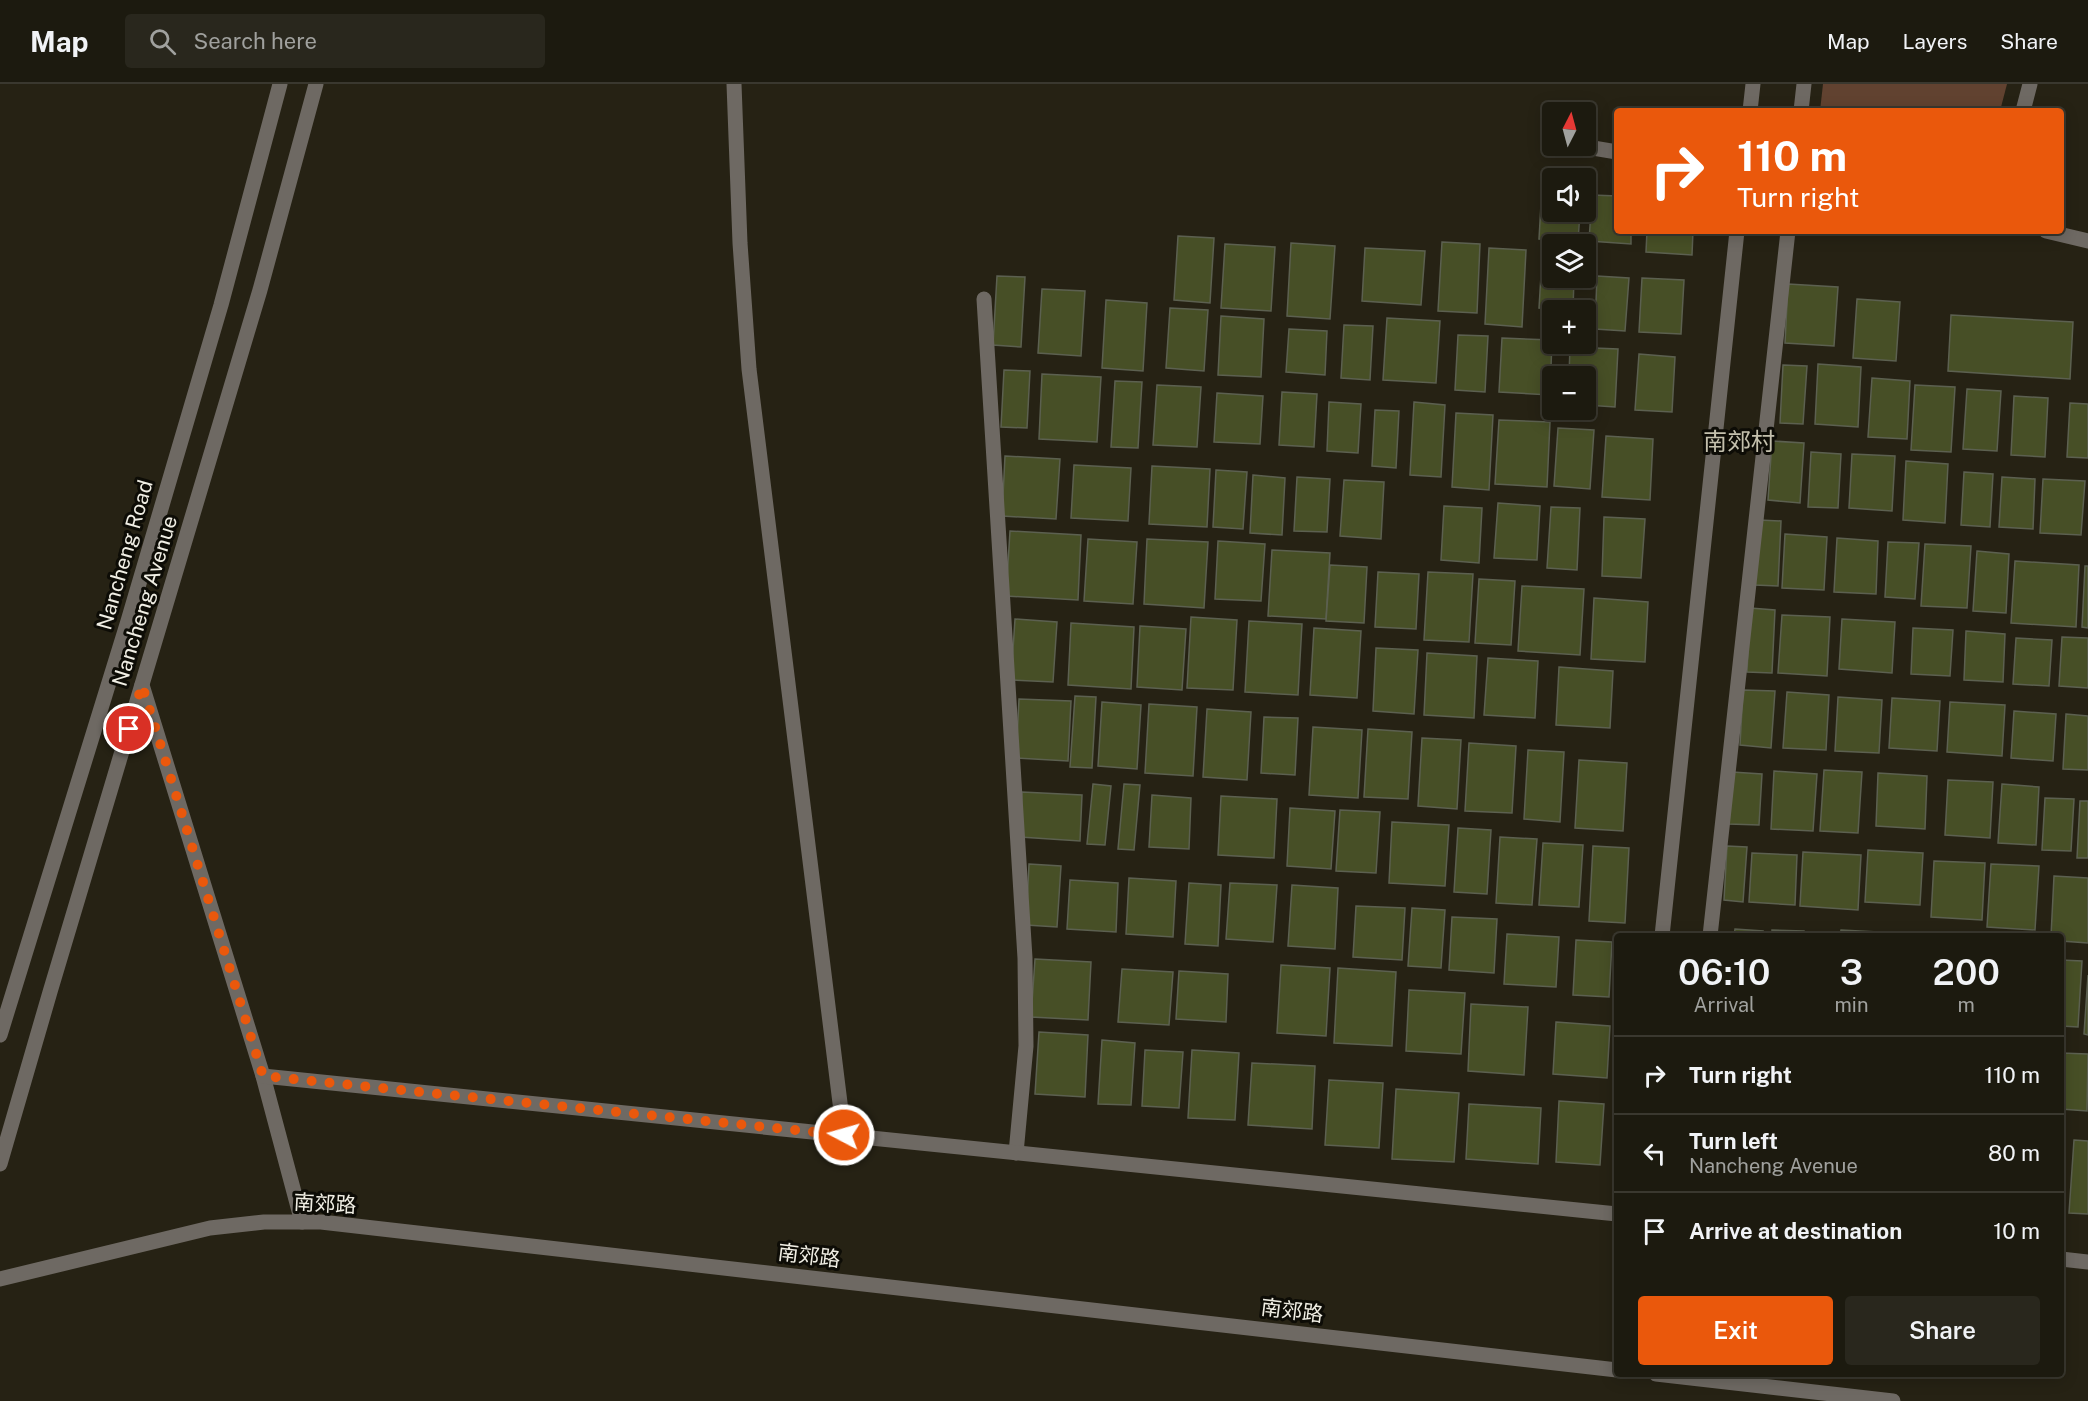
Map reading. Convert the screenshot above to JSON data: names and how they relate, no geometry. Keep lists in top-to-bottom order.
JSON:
{
  "streets": {
    "street": ["Nancheng Road", "Nancheng Avenue", "南郊路"]
  },
  "districts": ["南郊村"],
  "north": "top",
  "page": {
    "header": "Map",
    "search": "Search here",
    "nav": ["Map", "Layers", "Share"],
    "map_buttons": ["+", "−"],
    "turn": ["110 m", "Turn right"],
    "eta": [
      "06:10",
      "Arrival",
      "3",
      "min",
      "200",
      "m"
    ],
    "list": [
      {
        "name": "Turn right",
        "value": "110 m"
      },
      {
        "name": "Turn left",
        "note": "Nancheng Avenue",
        "value": "80 m"
      },
      {
        "name": "Arrive at destination",
        "value": "10 m"
      }
    ],
    "buttons": ["Exit", "Share"]
  }
}
